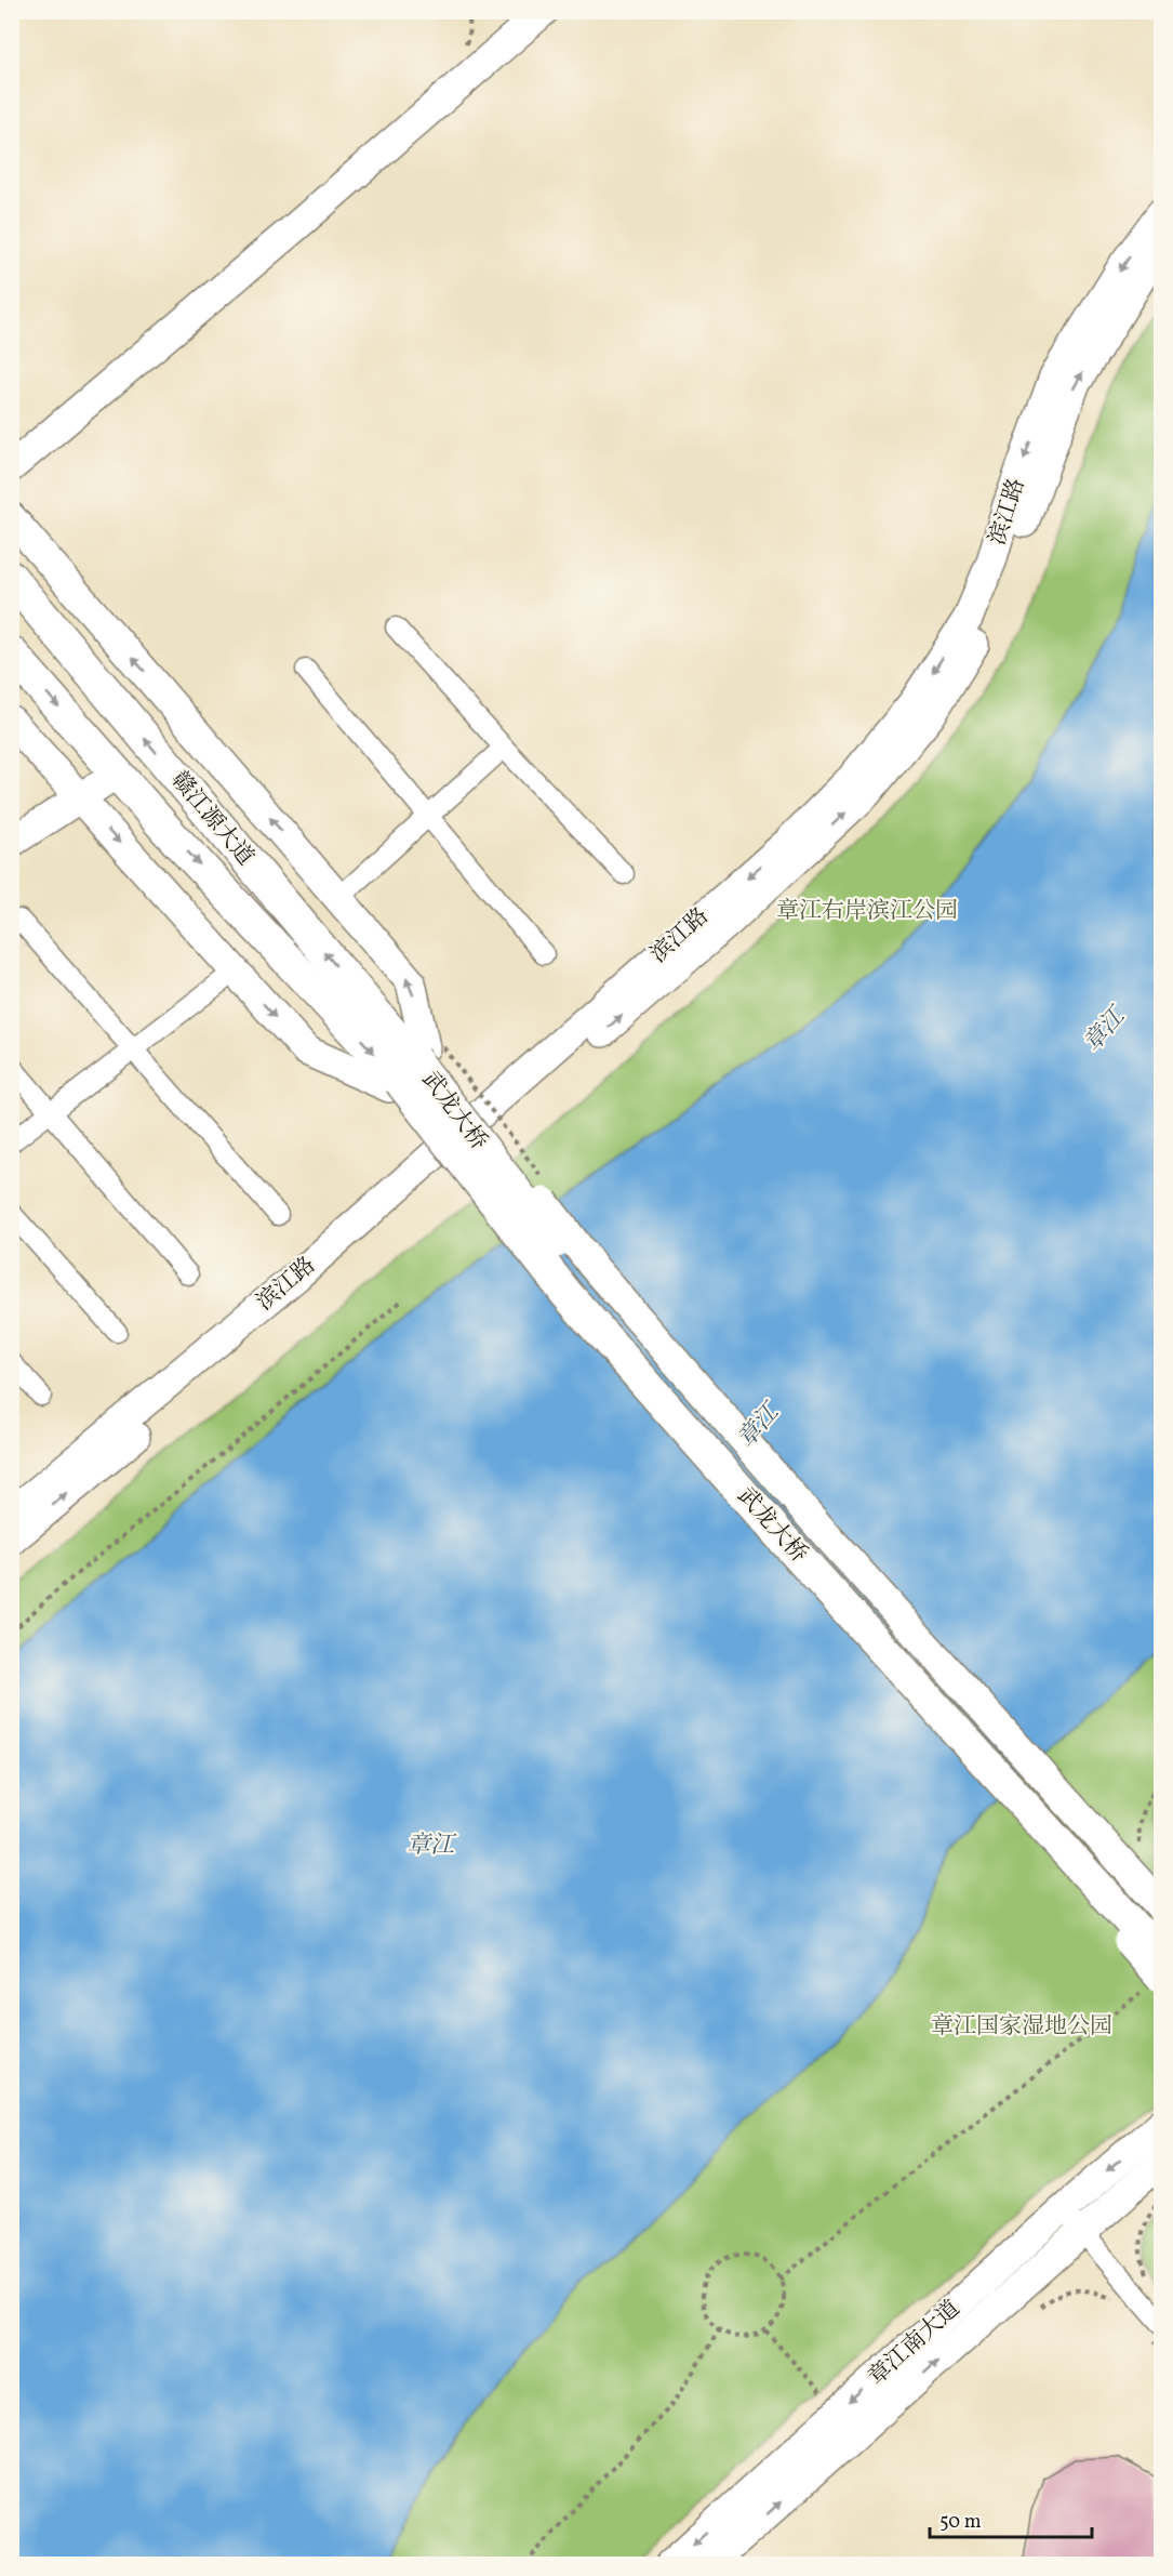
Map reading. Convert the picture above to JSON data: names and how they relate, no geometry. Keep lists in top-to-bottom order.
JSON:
{
  "streets": {
    "main road": [
      "滨江路",
      "赣江源大道",
      "武龙大桥",
      "章江南大道"
    ]
  },
  "crossings": [
    ["赣江源大道", "武龙大桥"]
  ],
  "water": ["章江"],
  "parks": ["章江右岸滨江公园", "章江国家湿地公园"],
  "scale_bar": "50 m"
}
